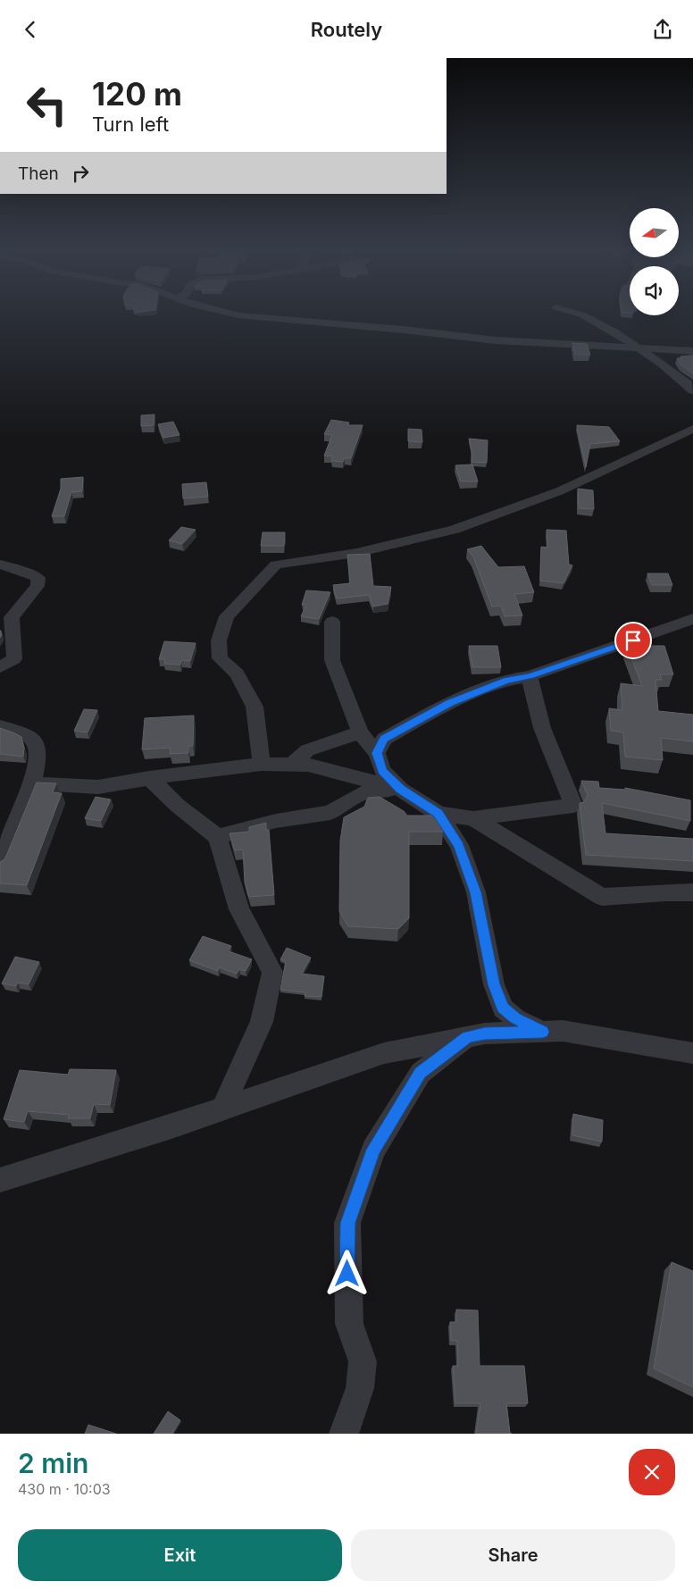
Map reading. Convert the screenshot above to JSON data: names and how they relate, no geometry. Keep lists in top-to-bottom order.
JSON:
{
  "north": "left",
  "page": {
    "header": "Routely",
    "turn": ["120 m", "Turn left"],
    "then": "Then",
    "heading": ["2 min", "430 m · 10:03"],
    "buttons": ["Exit", "Share"]
  }
}
